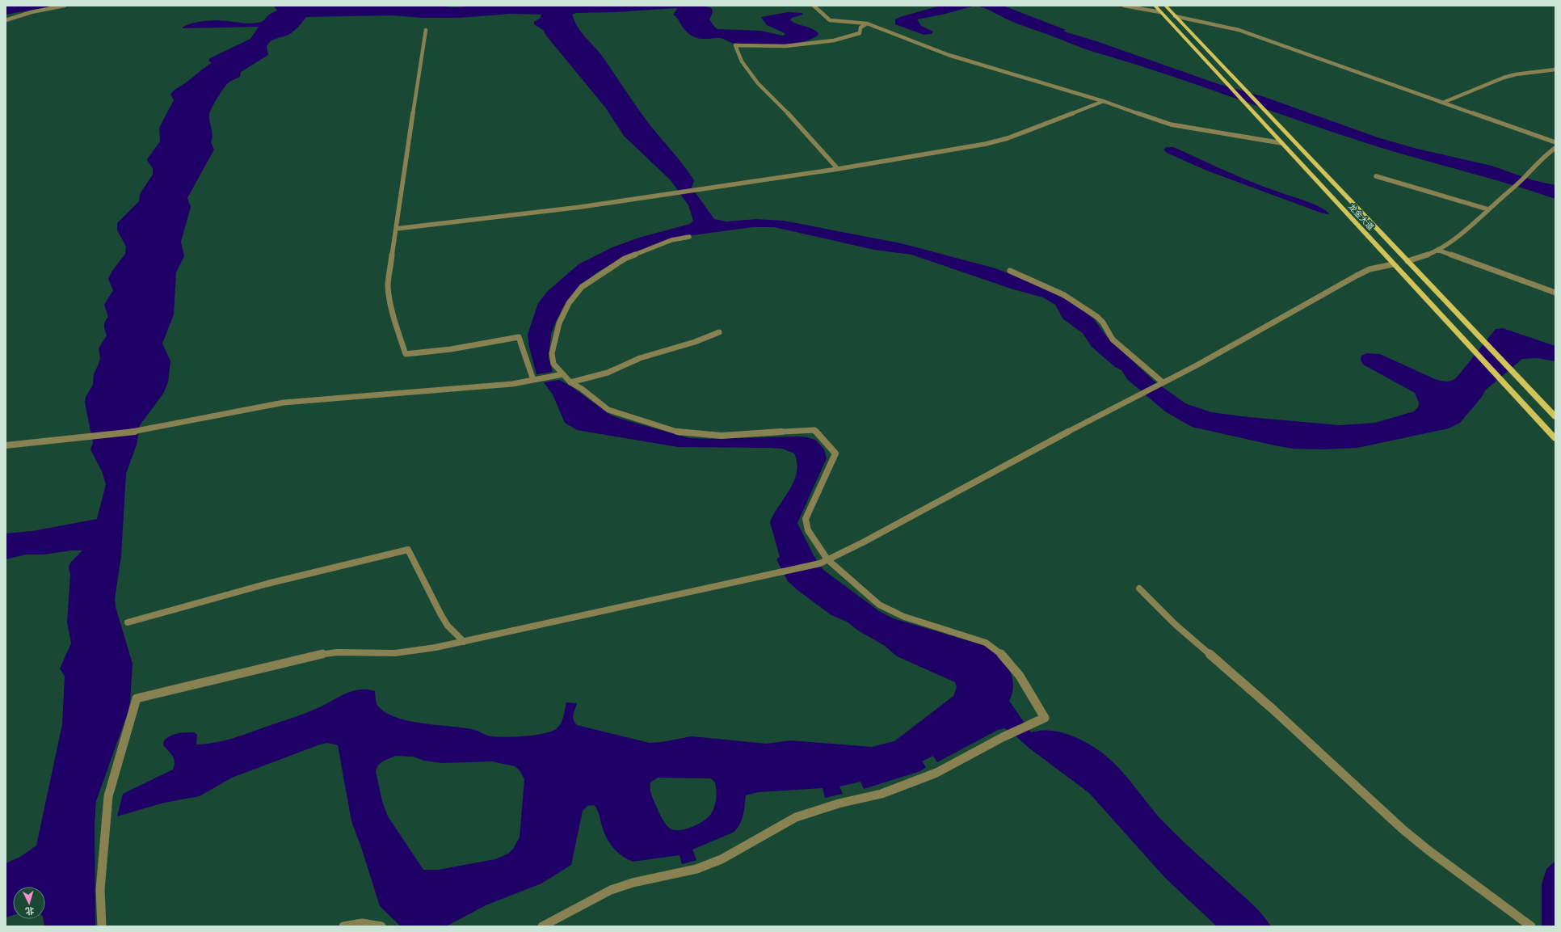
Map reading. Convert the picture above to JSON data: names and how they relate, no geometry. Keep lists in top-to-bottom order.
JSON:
{
  "streets": {
    "main road": ["龙金大道"]
  },
  "north": "bottom"
}
